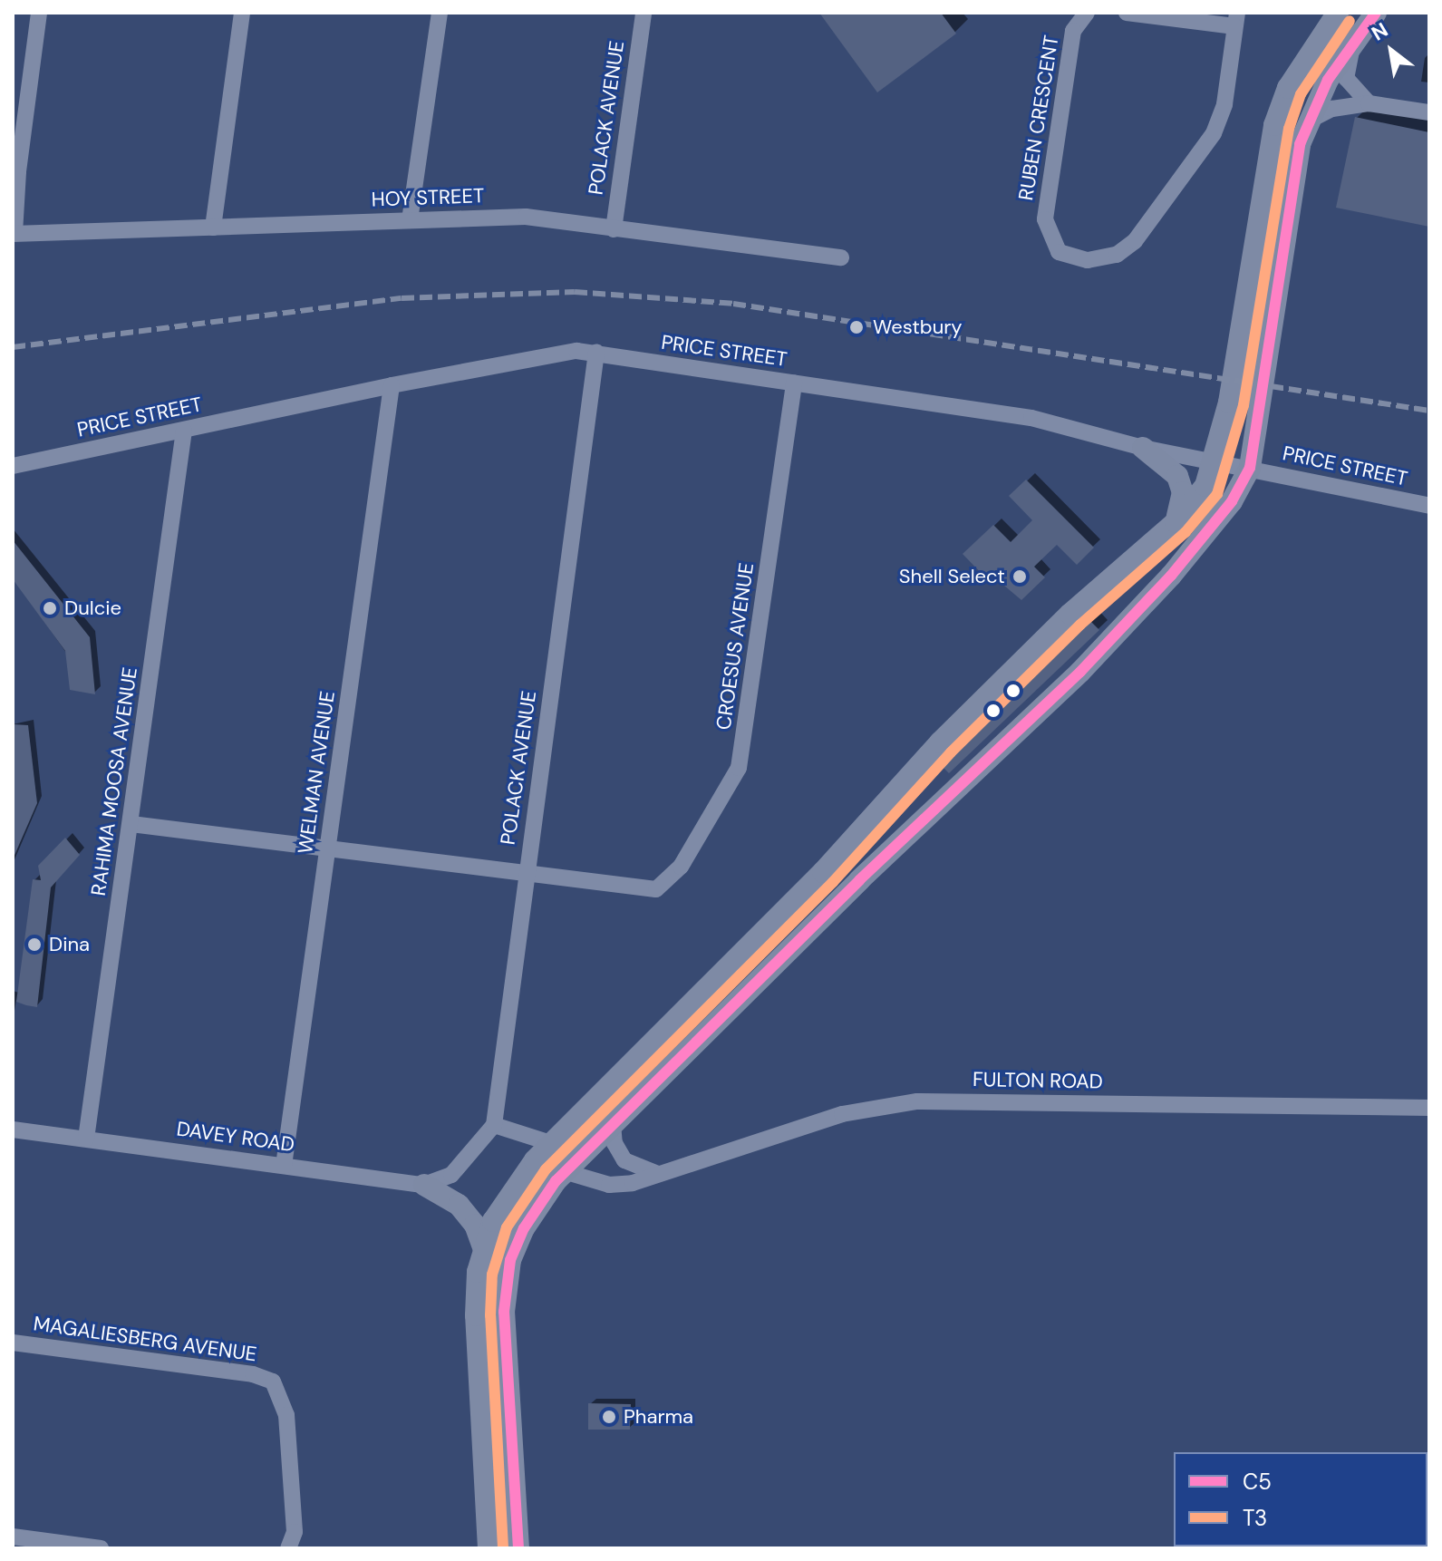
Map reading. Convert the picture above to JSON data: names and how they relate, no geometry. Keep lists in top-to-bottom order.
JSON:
{
  "streets": {
    "street": [
      "POLACK AVENUE",
      "RUBEN CRESCENT",
      "HOY STREET",
      "PRICE STREET",
      "CROESUS AVENUE",
      "WELMAN AVENUE",
      "RAHIMA MOOSA AVENUE",
      "FULTON ROAD",
      "DAVEY ROAD",
      "MAGALIESBERG AVENUE"
    ]
  },
  "crossings": [
    ["POLACK AVENUE", "HOY STREET"],
    ["POLACK AVENUE", "PRICE STREET"],
    ["POLACK AVENUE", "CROESUS AVENUE"],
    ["POLACK AVENUE", "DAVEY ROAD"],
    ["PRICE STREET", "CROESUS AVENUE"],
    ["PRICE STREET", "WELMAN AVENUE"],
    ["PRICE STREET", "RAHIMA MOOSA AVENUE"],
    ["WELMAN AVENUE", "DAVEY ROAD"],
    ["RAHIMA MOOSA AVENUE", "DAVEY ROAD"]
  ],
  "places": [
    "Westbury",
    "Shell Select",
    "Dulcie",
    "Dina",
    "Pharma"
  ],
  "lines": ["transit line C5", "transit line T3"],
  "legend": ["C5", "T3"],
  "north": "top left"
}
